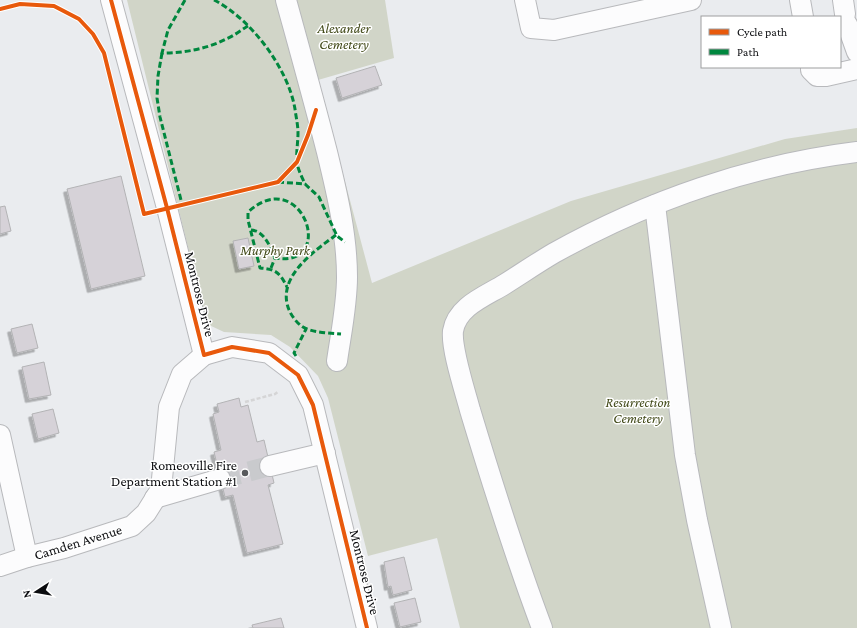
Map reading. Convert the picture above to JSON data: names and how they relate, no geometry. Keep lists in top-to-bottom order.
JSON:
{
  "streets": {
    "street": ["Montrose Drive", "Camden Avenue"]
  },
  "crossings": [
    ["Montrose Drive", "Camden Avenue"]
  ],
  "parks": ["Alexander Cemetery", "Murphy Park", "Resurrection Cemetery"],
  "places": ["Romeoville Fire Department Station #1"],
  "legend": ["Cycle path", "Path"],
  "north": "left"
}
